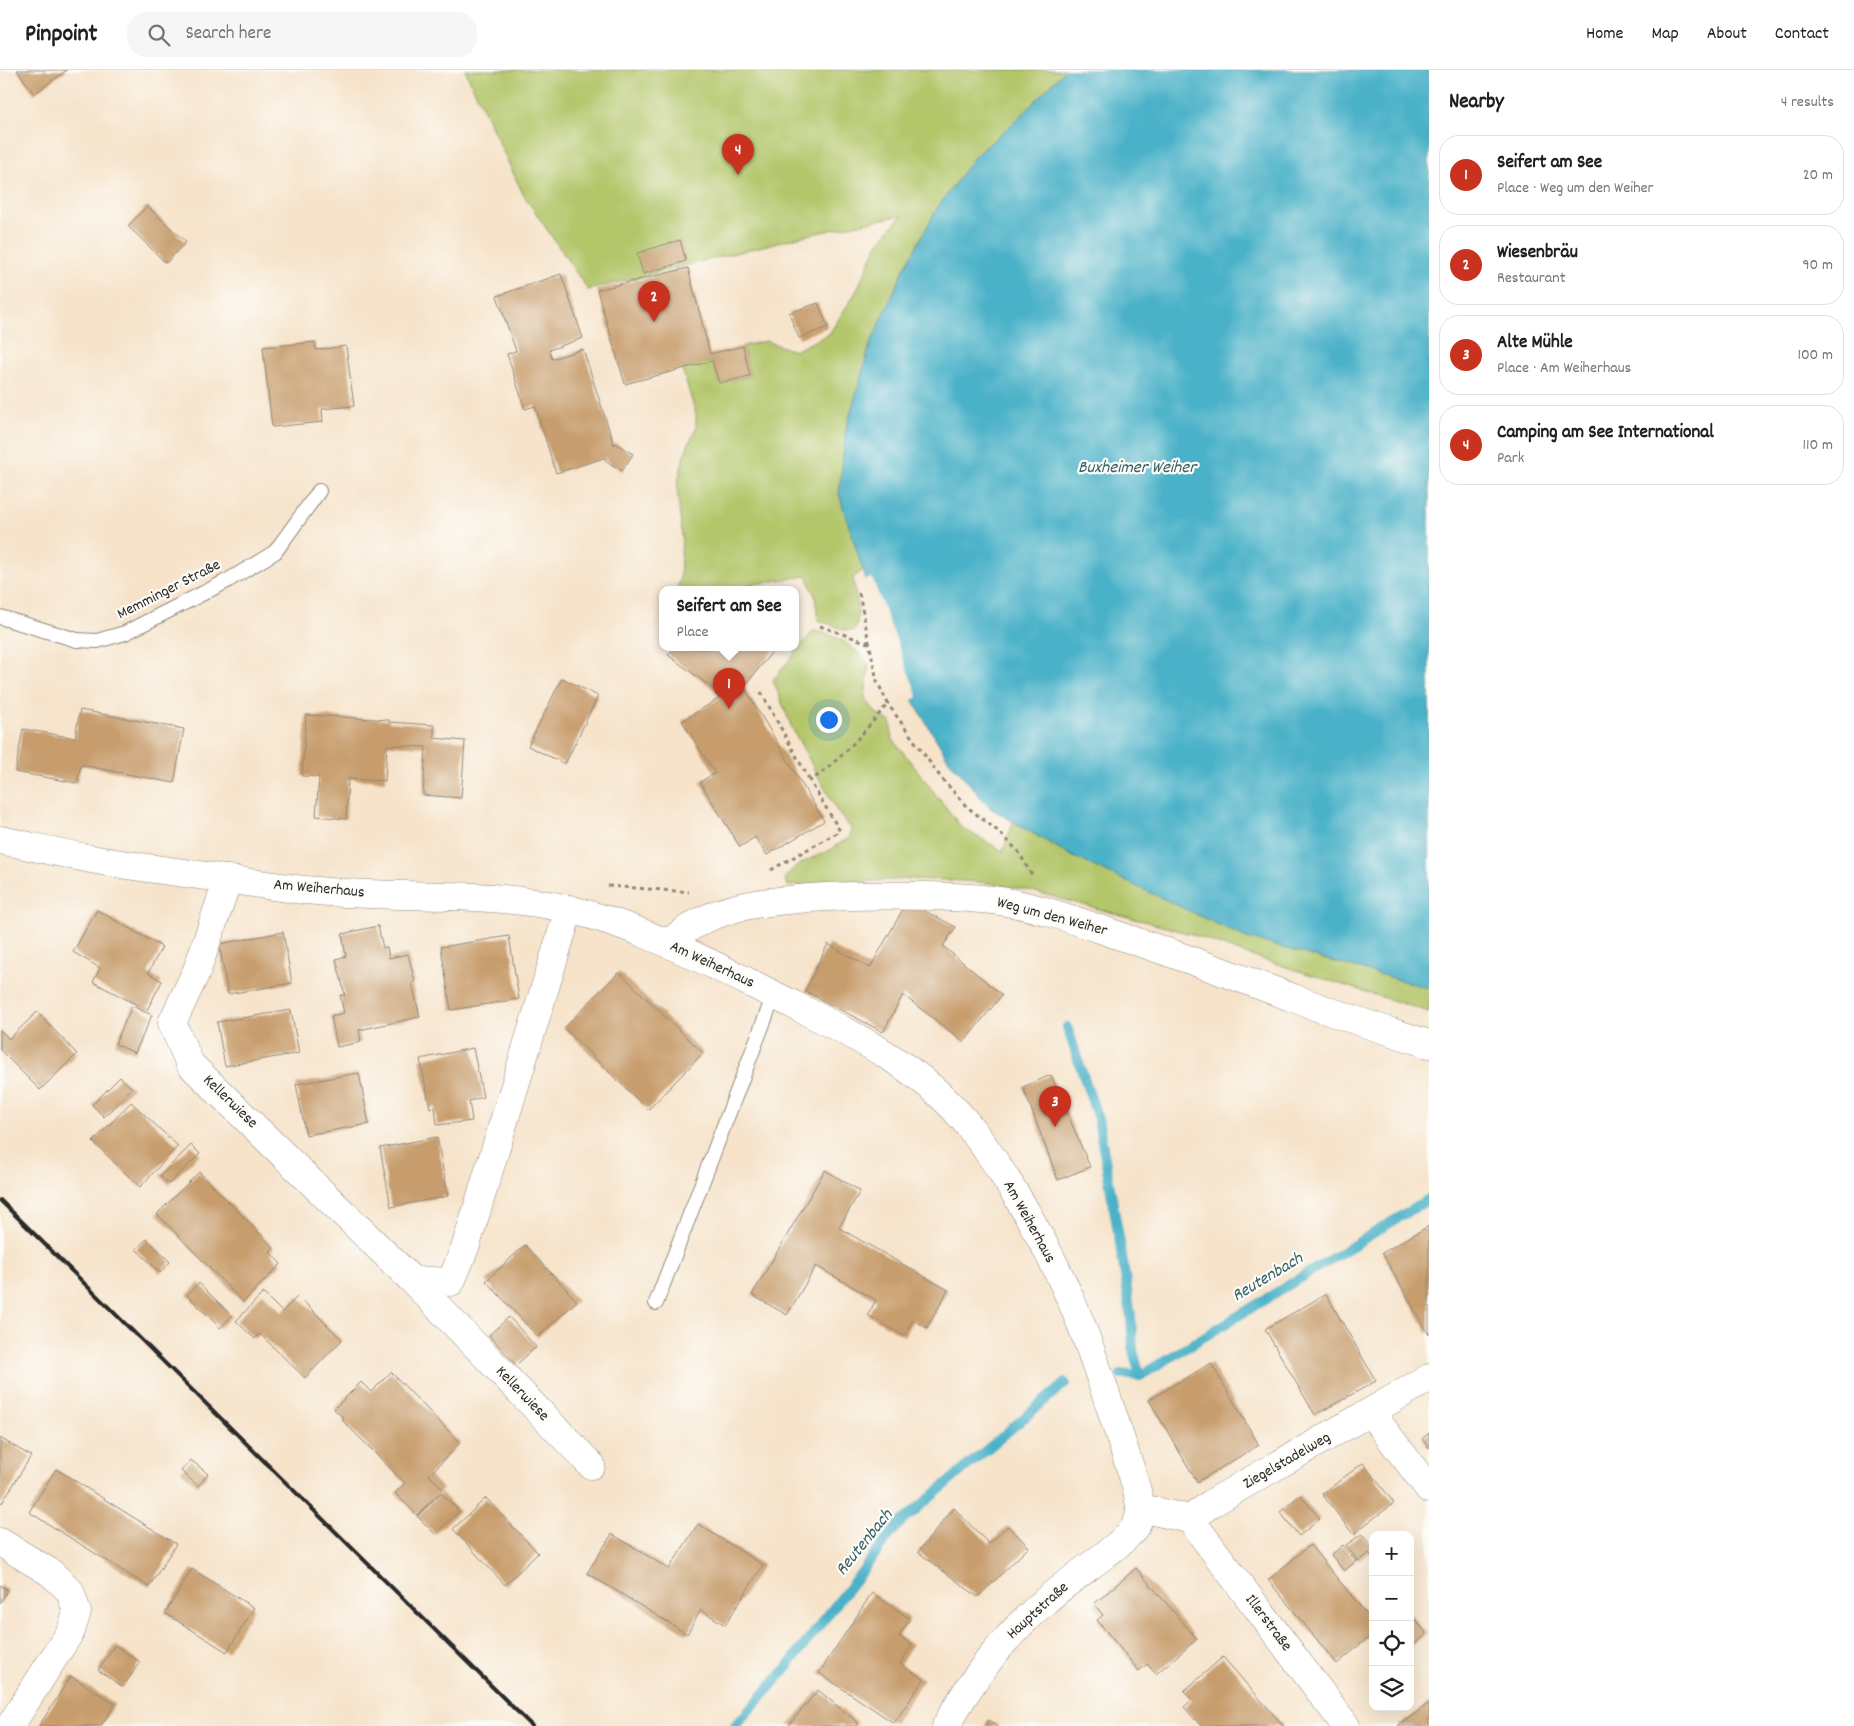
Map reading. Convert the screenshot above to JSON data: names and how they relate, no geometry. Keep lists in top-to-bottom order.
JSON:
{
  "streets": {
    "street": [
      "Am Weiherhaus",
      "Weg um den Weiher",
      "Kellerwiese",
      "Ziegelstadelweg",
      "Hauptstraße",
      "Illerstraße"
    ],
    "lane": ["Memminger Straße"]
  },
  "crossings": [
    ["Am Weiherhaus", "Weg um den Weiher"],
    ["Am Weiherhaus", "Kellerwiese"],
    ["Am Weiherhaus", "Hauptstraße"],
    ["Ziegelstadelweg", "Illerstraße"]
  ],
  "water": ["Buxheimer Weiher", "Reutenbach"],
  "page": {
    "header": "Pinpoint",
    "search": "Search here",
    "nav": [
      "Home",
      "Map",
      "About",
      "Contact"
    ],
    "heading": ["Nearby", "4 results"],
    "pins": [
      "4",
      "2",
      "1",
      "3"
    ],
    "list": [
      {
        "mark": "1",
        "name": "Seifert am See",
        "note": "Place · Weg um den Weiher",
        "value": "20 m"
      },
      {
        "mark": "2",
        "name": "Wiesenbräu",
        "note": "Restaurant",
        "value": "90 m"
      },
      {
        "mark": "3",
        "name": "Alte Mühle",
        "note": "Place · Am Weiherhaus",
        "value": "100 m"
      },
      {
        "mark": "4",
        "name": "Camping am See International",
        "note": "Park",
        "value": "110 m"
      }
    ],
    "popup": ["Seifert am See", "Place"],
    "map_buttons": ["+", "−"]
  }
}
